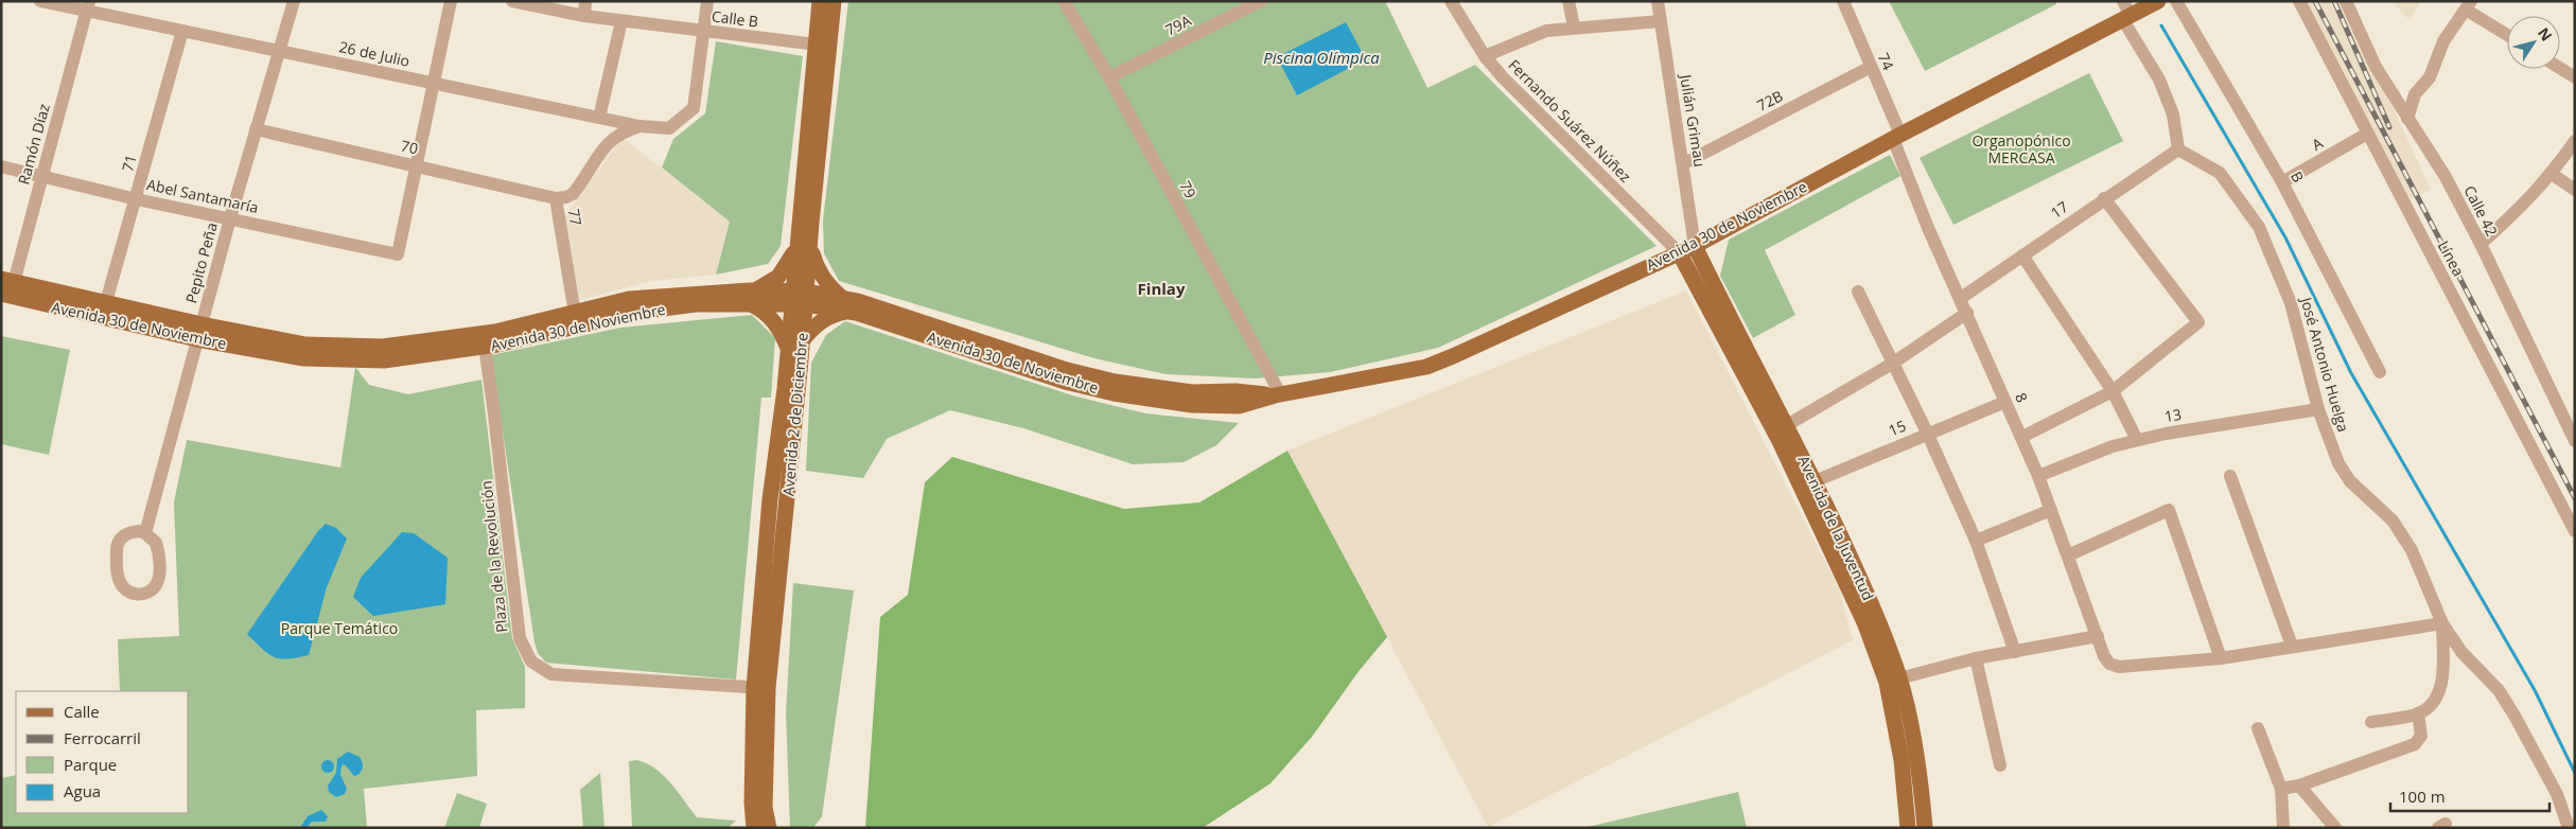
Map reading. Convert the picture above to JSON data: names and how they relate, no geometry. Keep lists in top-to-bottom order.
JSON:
{
  "streets": {
    "main road": ["Avenida 30 de Noviembre", "Avenida 2 de Diciembre", "Avenida de la Juventud"],
    "street": [
      "Calle B",
      "79A",
      "26 de Julio",
      "74",
      "72B",
      "Fernando Suárez Núñez",
      "Julián Grimau",
      "Ramón Díaz",
      "A",
      "70",
      "71",
      "B",
      "79",
      "Abel Santamaría",
      "17",
      "Calle 42",
      "77",
      "Línea",
      "Pepito Peña",
      "José Antonio Huelga",
      "8",
      "13",
      "15",
      "Plaza de la Revolución"
    ]
  },
  "crossings": [
    ["Calle B", "26 de Julio"],
    ["Calle B", "Avenida 2 de Diciembre"],
    ["79A", "79"],
    ["26 de Julio", "Ramón Díaz"],
    ["26 de Julio", "71"],
    ["26 de Julio", "77"],
    ["26 de Julio", "Pepito Peña"],
    ["74", "72B"],
    ["74", "Avenida 30 de Noviembre"],
    ["74", "8"],
    ["72B", "Julián Grimau"],
    ["Fernando Suárez Núñez", "Avenida 30 de Noviembre"],
    ["Fernando Suárez Núñez", "Avenida de la Juventud"],
    ["Julián Grimau", "Avenida 30 de Noviembre"],
    ["Julián Grimau", "Avenida de la Juventud"],
    ["Ramón Díaz", "Abel Santamaría"],
    ["Ramón Díaz", "Avenida 30 de Noviembre"],
    ["A", "B"],
    ["A", "Línea"],
    ["70", "Abel Santamaría"],
    ["70", "77"],
    ["70", "Pepito Peña"],
    ["71", "Abel Santamaría"],
    ["71", "Avenida 30 de Noviembre"],
    ["79", "Avenida 30 de Noviembre"],
    ["Abel Santamaría", "Pepito Peña"],
    ["17", "José Antonio Huelga"],
    ["17", "8"],
    ["77", "Avenida 30 de Noviembre"],
    ["Avenida 30 de Noviembre", "Pepito Peña"],
    ["Avenida 30 de Noviembre", "8"],
    ["Avenida 30 de Noviembre", "Avenida 2 de Diciembre"],
    ["Avenida 30 de Noviembre", "Avenida de la Juventud"],
    ["Avenida 30 de Noviembre", "Plaza de la Revolución"],
    ["José Antonio Huelga", "13"],
    ["8", "13"],
    ["8", "15"],
    ["Avenida 2 de Diciembre", "Plaza de la Revolución"],
    ["15", "Avenida de la Juventud"]
  ],
  "districts": ["Finlay"],
  "water": ["Piscina Olímpica"],
  "parks": ["Organopónico MERCASA", "Parque Temático"],
  "legend": [
    "Calle",
    "Ferrocarril",
    "Parque",
    "Agua"
  ],
  "scale_bar": "100 m",
  "north": "top right"
}
